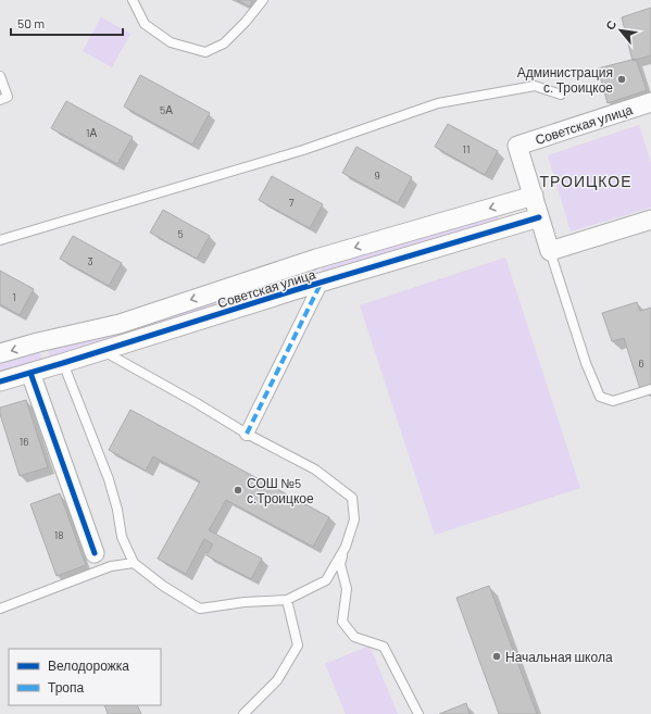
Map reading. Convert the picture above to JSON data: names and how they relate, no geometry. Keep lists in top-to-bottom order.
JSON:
{
  "streets": {
    "street": ["Советская улица"]
  },
  "districts": ["ТРОИЦКОЕ"],
  "places": ["Администрация с. Троицкое", "СОШ №5 с.Троицкое", "Начальная школа"],
  "house_numbers": [
    "5А",
    "1А",
    "11",
    "9",
    "7",
    "5",
    "3",
    "1",
    "6",
    "16",
    "18"
  ],
  "legend": ["Велодорожка", "Тропа"],
  "scale_bar": "50 m",
  "north": "top left"
}
